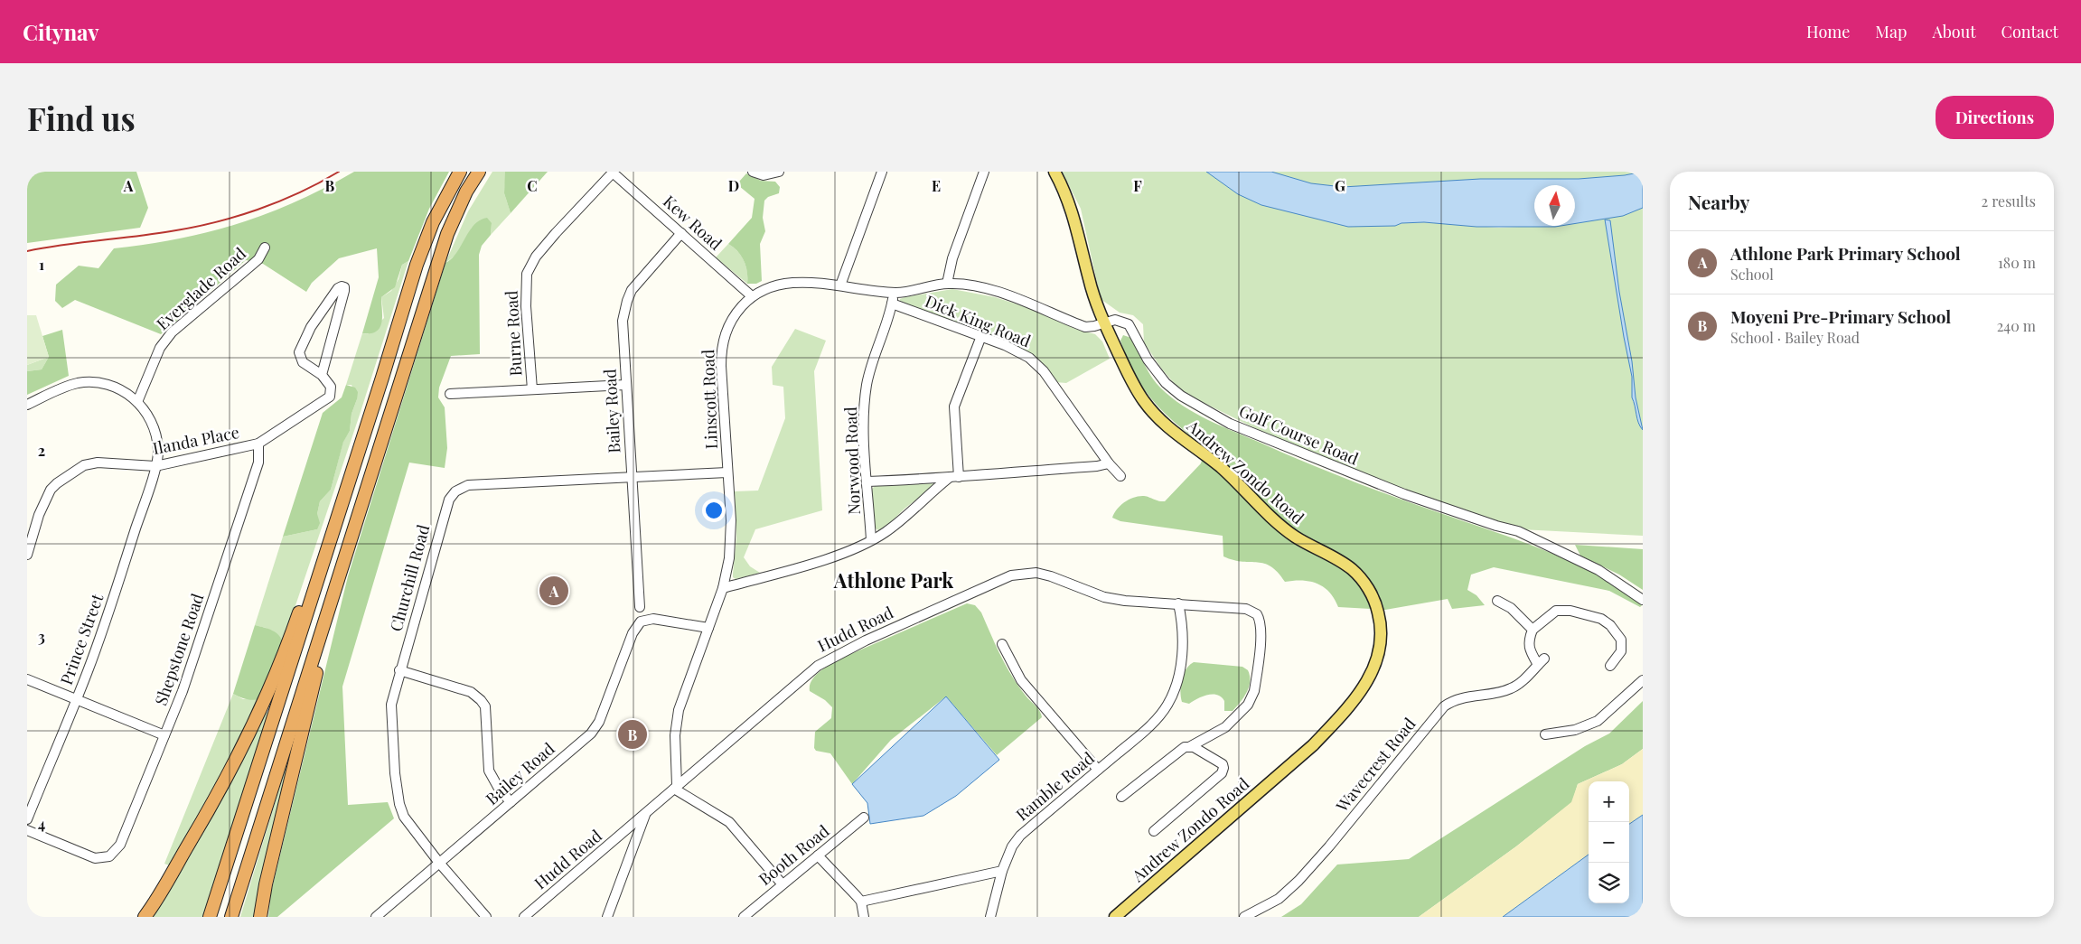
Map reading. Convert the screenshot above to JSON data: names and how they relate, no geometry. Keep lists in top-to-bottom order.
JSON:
{
  "streets": {
    "main road": ["Andrew Zondo Road"],
    "street": [
      "Kew Road",
      "Everglade Road",
      "Dick King Road",
      "Burne Road",
      "Linscott Road",
      "Bailey Road",
      "Golf Course Road",
      "Ilanda Place",
      "Norwood Road",
      "Churchill Road",
      "Hudd Road",
      "Prince Street",
      "Shepstone Road",
      "Wavecrest Road",
      "Ramble Road",
      "Booth Road"
    ]
  },
  "crossings": [
    ["Kew Road", "Burne Road"],
    ["Kew Road", "Linscott Road"],
    ["Kew Road", "Bailey Road"],
    ["Everglade Road", "Prince Street"],
    ["Dick King Road", "Norwood Road"],
    ["Linscott Road", "Bailey Road"],
    ["Linscott Road", "Golf Course Road"],
    ["Linscott Road", "Norwood Road"],
    ["Linscott Road", "Andrew Zondo Road"],
    ["Linscott Road", "Churchill Road"],
    ["Linscott Road", "Hudd Road"],
    ["Bailey Road", "Churchill Road"],
    ["Golf Course Road", "Andrew Zondo Road"],
    ["Ilanda Place", "Prince Street"],
    ["Ilanda Place", "Shepstone Road"],
    ["Hudd Road", "Ramble Road"]
  ],
  "districts": ["Athlone Park"],
  "north": "top",
  "page": {
    "header": "Citynav",
    "nav": [
      "Home",
      "Map",
      "About",
      "Contact"
    ],
    "buttons": "Directions",
    "title": "Find us",
    "heading": ["Nearby", "2 results"],
    "list": [
      {
        "mark": "A",
        "name": "Athlone Park Primary School",
        "note": "School",
        "value": "180 m"
      },
      {
        "mark": "B",
        "name": "Moyeni Pre-Primary School",
        "note": "School · Bailey Road",
        "value": "240 m"
      }
    ],
    "pins": ["A", "B"],
    "map_buttons": ["+", "−"]
  },
  "grid": {
    "columns": [
      "A",
      "B",
      "C",
      "D",
      "E",
      "F",
      "G"
    ],
    "rows": [
      "1",
      "2",
      "3",
      "4"
    ]
  }
}
